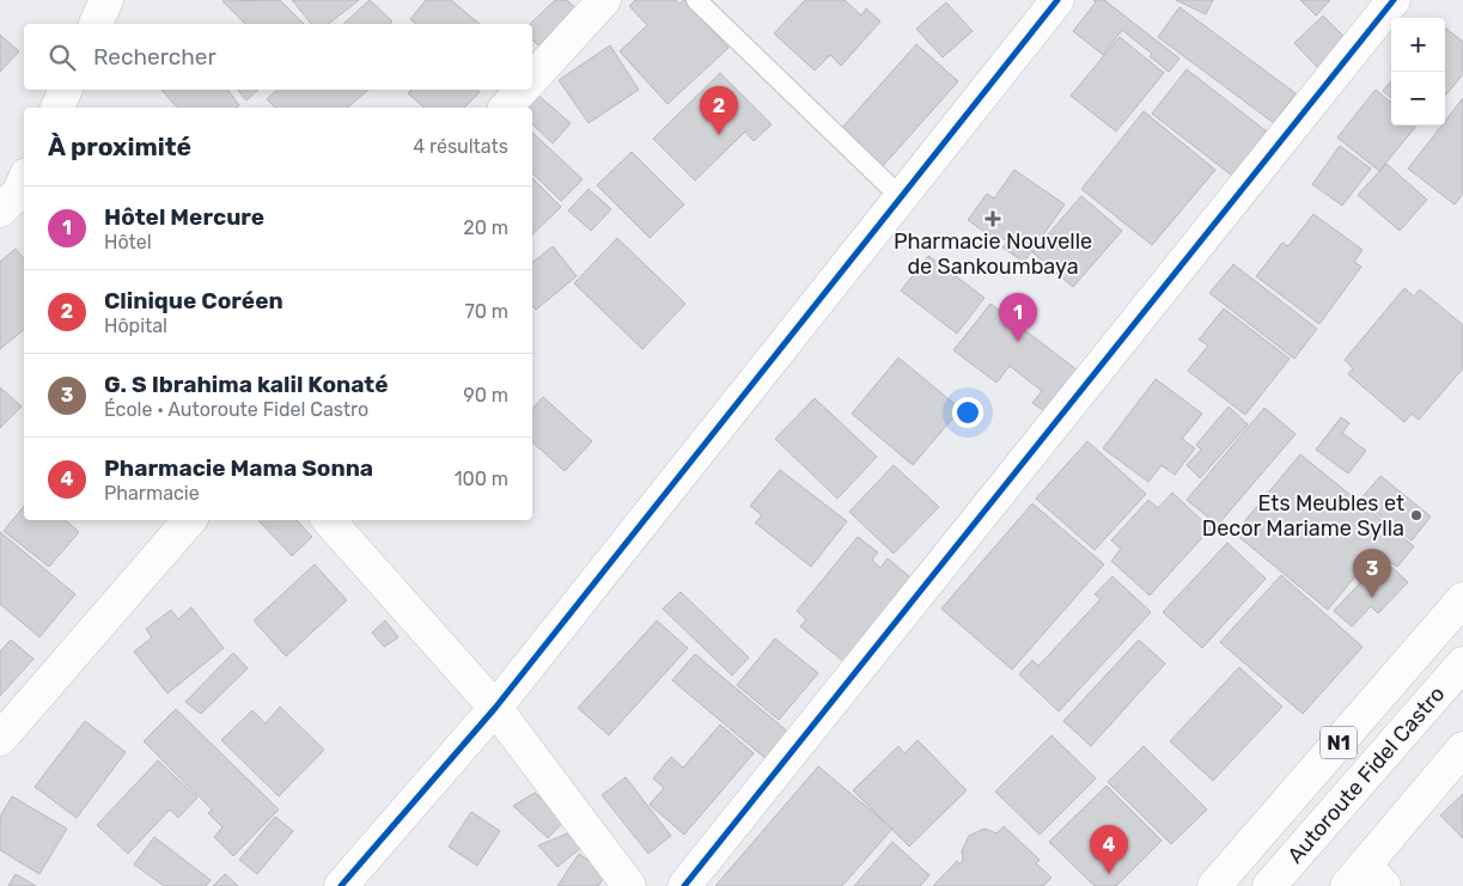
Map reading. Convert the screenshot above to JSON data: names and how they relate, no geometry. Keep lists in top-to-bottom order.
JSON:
{
  "streets": {
    "main road": ["N1", "Autoroute Fidel Castro"]
  },
  "places": {
    "health": ["Pharmacie Nouvelle de Sankoumbaya"],
    "other": ["Ets Meubles et Decor Mariame Sylla"]
  },
  "page": {
    "map_buttons": ["+", "−"],
    "search": "Rechercher",
    "pins": [
      "2",
      "1",
      "3",
      "4"
    ],
    "heading": ["À proximité", "4 résultats"],
    "list": [
      {
        "mark": "1",
        "name": "Hôtel Mercure",
        "note": "Hôtel",
        "value": "20 m"
      },
      {
        "mark": "2",
        "name": "Clinique Coréen",
        "note": "Hôpital",
        "value": "70 m"
      },
      {
        "mark": "3",
        "name": "G. S Ibrahima kalil Konaté",
        "note": "École · Autoroute Fidel Castro",
        "value": "90 m"
      },
      {
        "mark": "4",
        "name": "Pharmacie Mama Sonna",
        "note": "Pharmacie",
        "value": "100 m"
      }
    ]
  }
}
